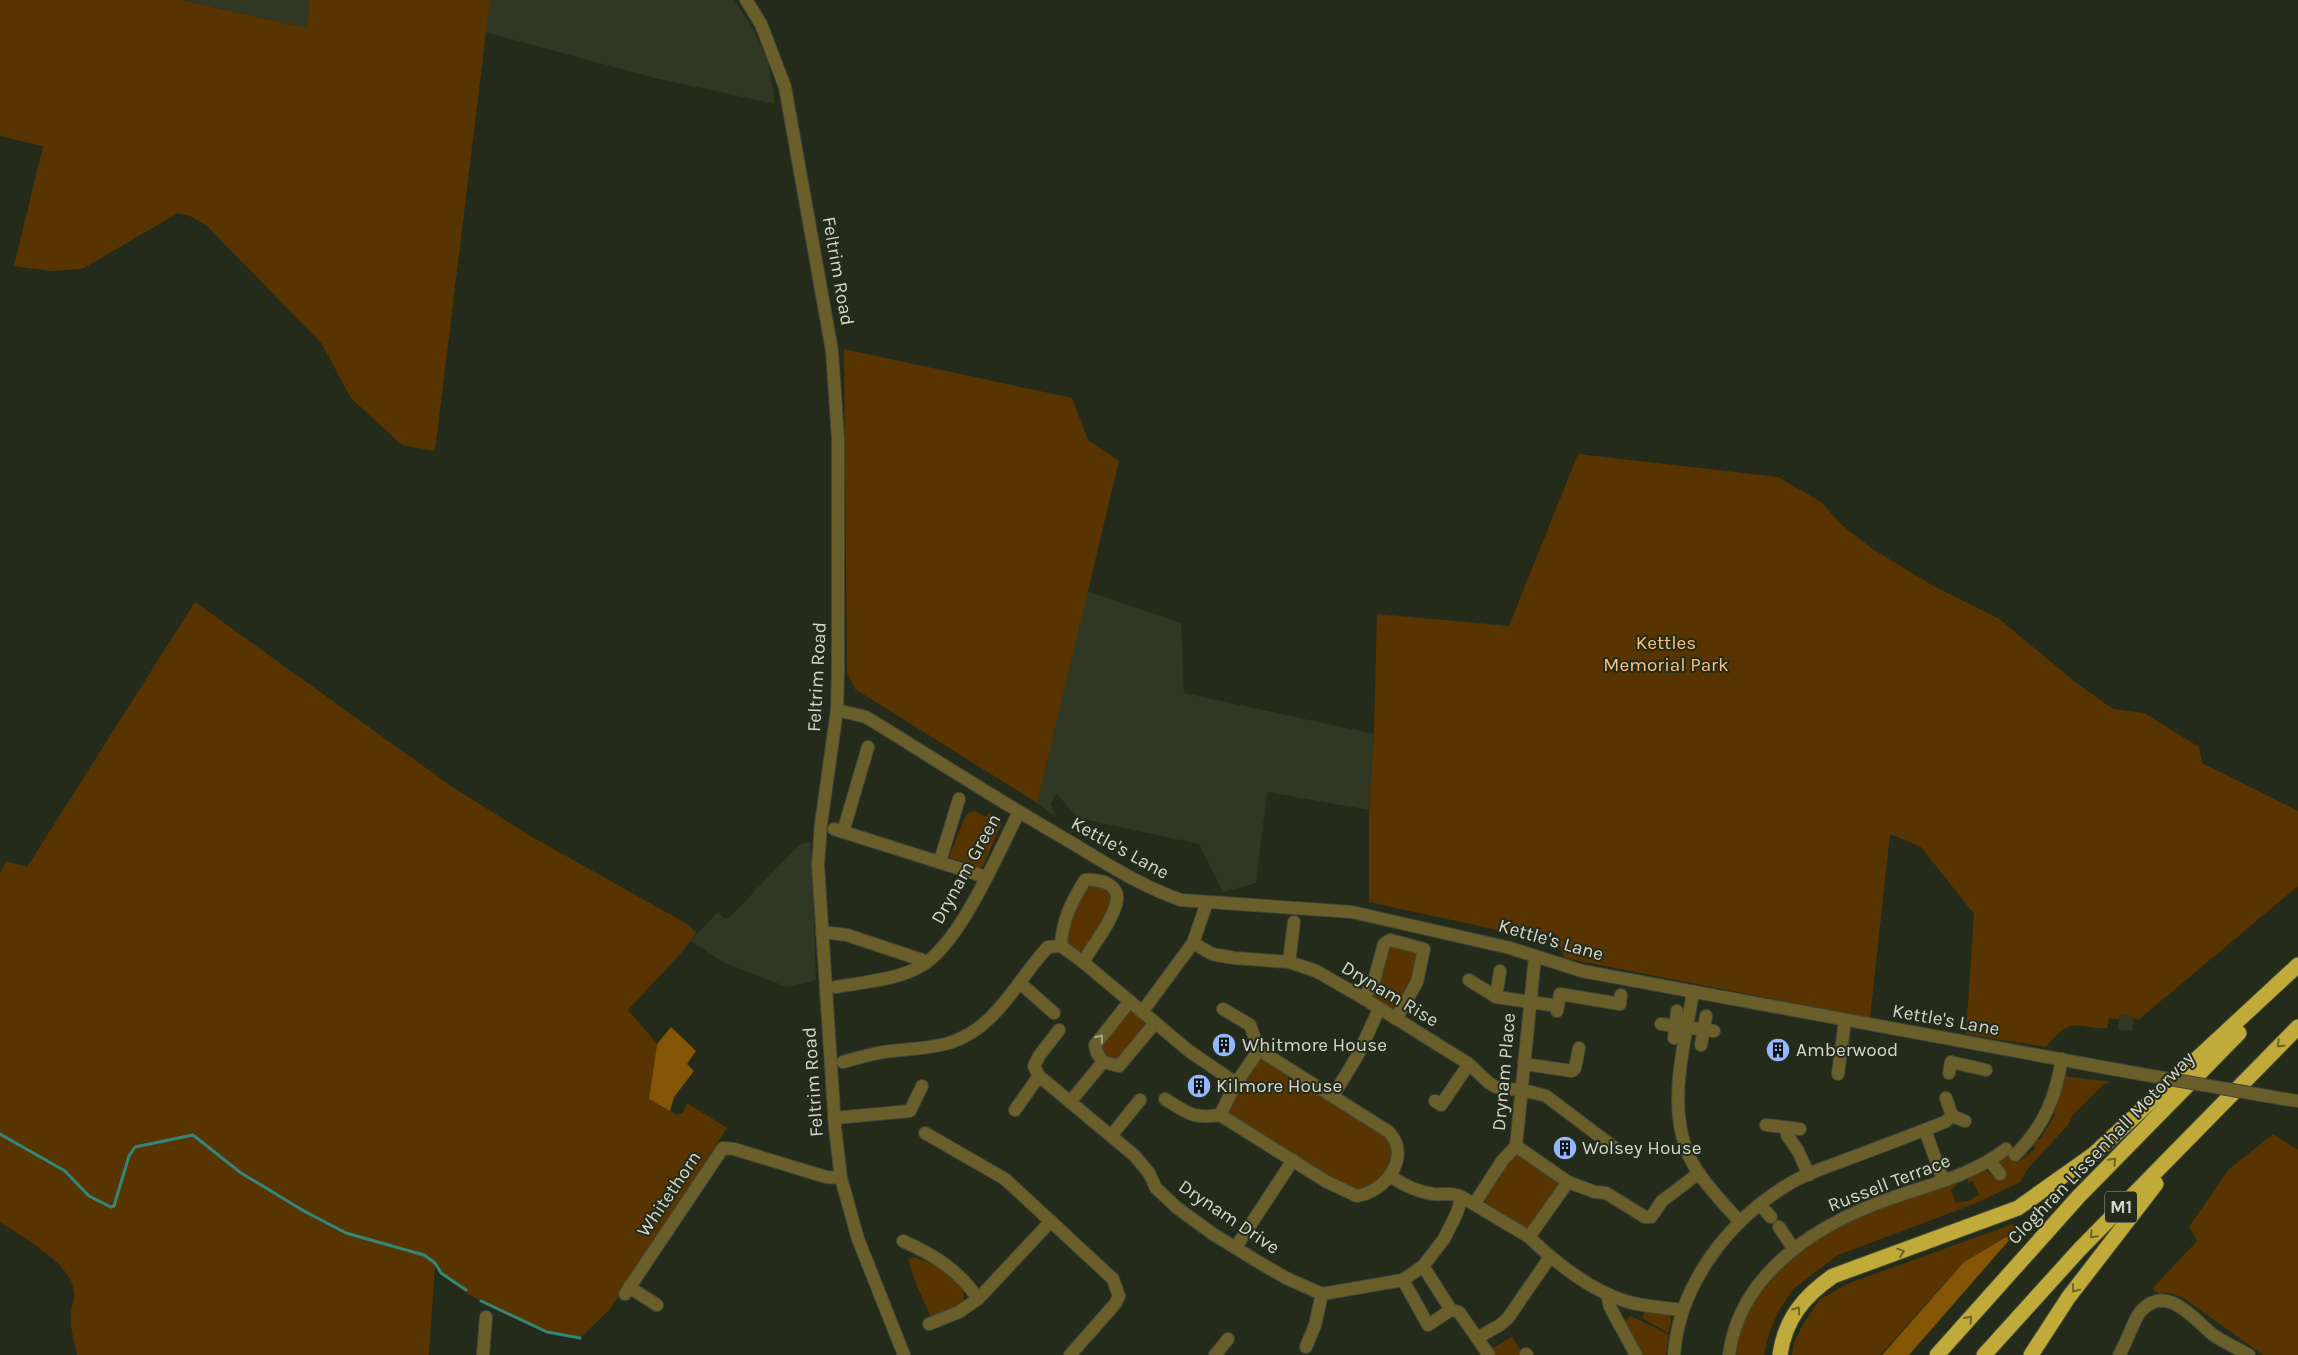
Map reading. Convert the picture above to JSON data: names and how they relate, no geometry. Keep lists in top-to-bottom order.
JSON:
{
  "streets": {
    "highway": ["Cloghran Lissenhall Motorway", "M1"],
    "street": [
      "Feltrim Road",
      "Kettle's Lane",
      "Drynam Green",
      "Drynam Rise",
      "Drynam Place",
      "Russell Terrace",
      "Whitethorn",
      "Drynam Drive"
    ]
  },
  "crossings": [
    ["Feltrim Road", "Kettle's Lane"],
    ["Feltrim Road", "Whitethorn"],
    ["Kettle's Lane", "Drynam Green"],
    ["Kettle's Lane", "Drynam Place"],
    ["Kettle's Lane", "Russell Terrace"],
    ["Drynam Rise", "Drynam Place"]
  ],
  "parks": ["Kettles Memorial Park"],
  "places": {
    "building": [
      "Whitmore House",
      "Amberwood",
      "Kilmore House",
      "Wolsey House"
    ]
  }
}
